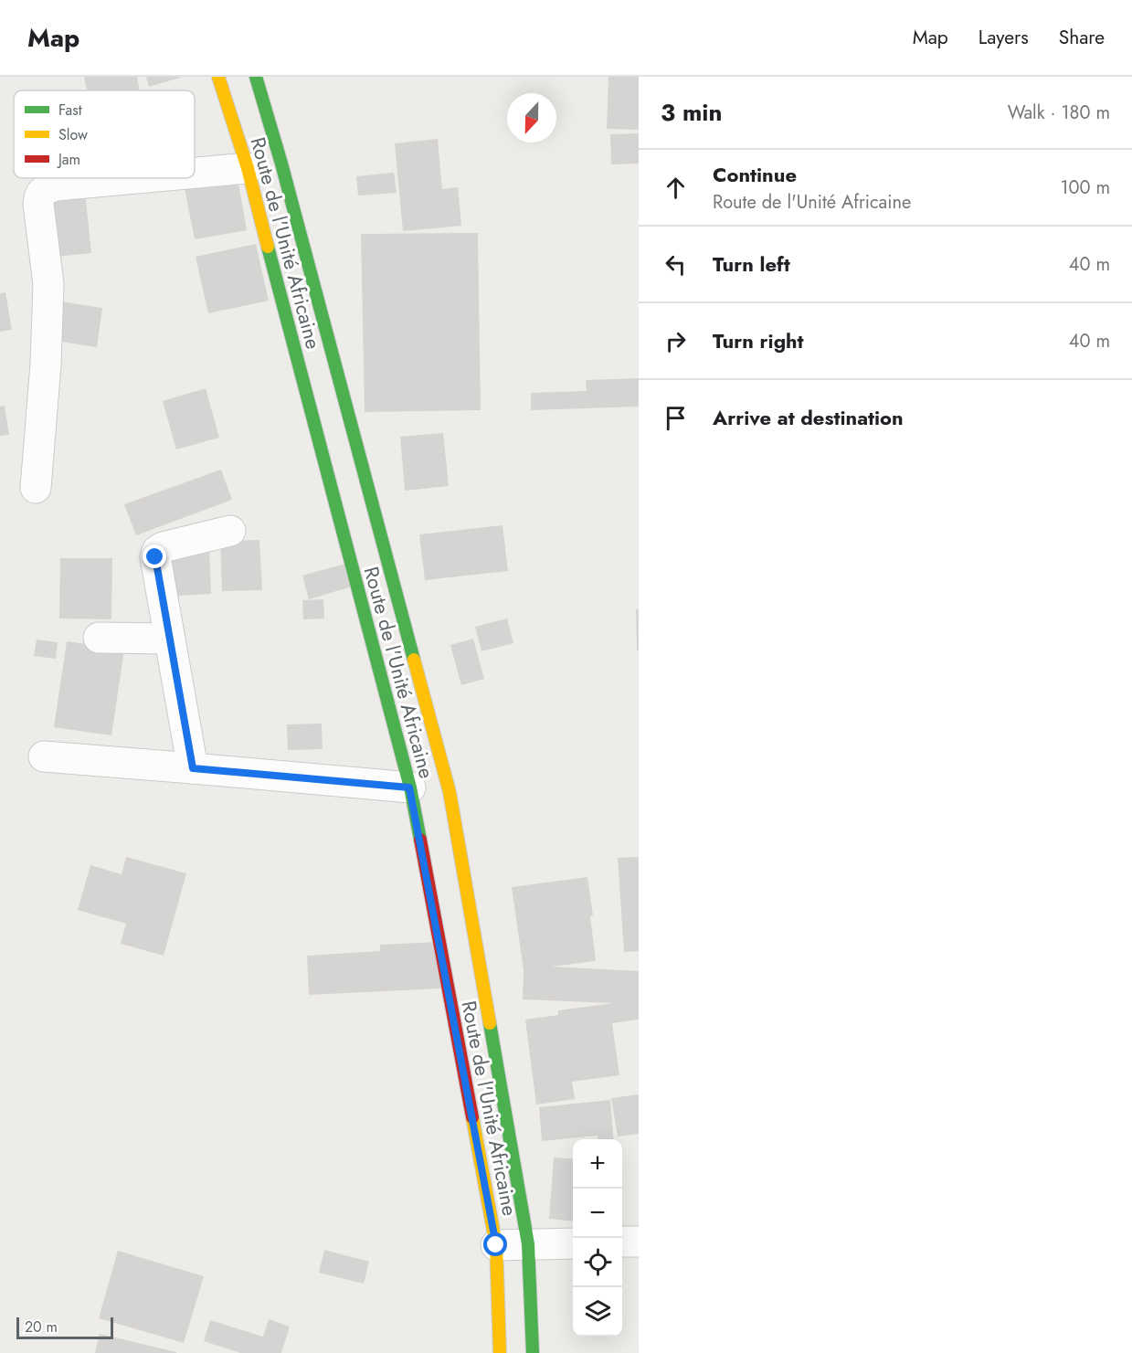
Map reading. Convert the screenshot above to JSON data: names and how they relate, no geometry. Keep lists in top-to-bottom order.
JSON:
{
  "streets": {
    "main road": ["Route de l'Unité Africaine"]
  },
  "legend": ["Fast", "Slow", "Jam"],
  "scale_bar": "20 m",
  "north": "bottom",
  "page": {
    "header": "Map",
    "nav": ["Map", "Layers", "Share"],
    "heading": ["3 min", "Walk · 180 m"],
    "list": [
      ["Continue", "Route de l'Unité Africaine", "100 m"],
      ["Turn left", "40 m"],
      ["Turn right", "40 m"],
      "Arrive at destination"
    ],
    "map_buttons": ["+", "−"],
    "scale": "20 m"
  }
}
